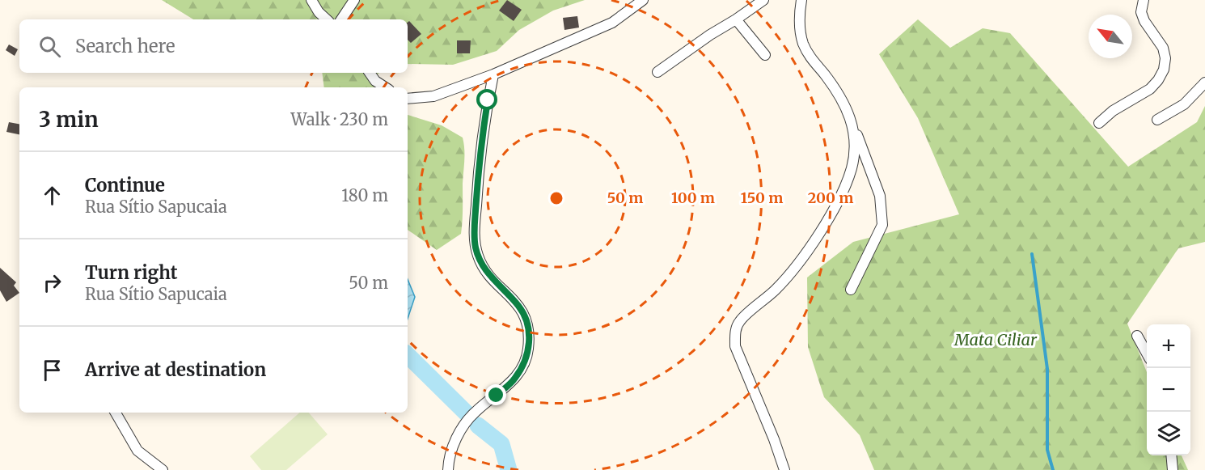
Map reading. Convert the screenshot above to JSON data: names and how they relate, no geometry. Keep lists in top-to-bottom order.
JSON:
{
  "parks": ["Mata Ciliar"],
  "north": "top left",
  "page": {
    "search": "Search here",
    "heading": ["3 min", "Walk · 230 m"],
    "list": [
      ["Continue", "Rua Sítio Sapucaia", "180 m"],
      ["Turn right", "Rua Sítio Sapucaia", "50 m"],
      "Arrive at destination"
    ],
    "map_buttons": ["+", "−"]
  },
  "rings": [
    "50 m",
    "100 m",
    "150 m",
    "200 m"
  ]
}
